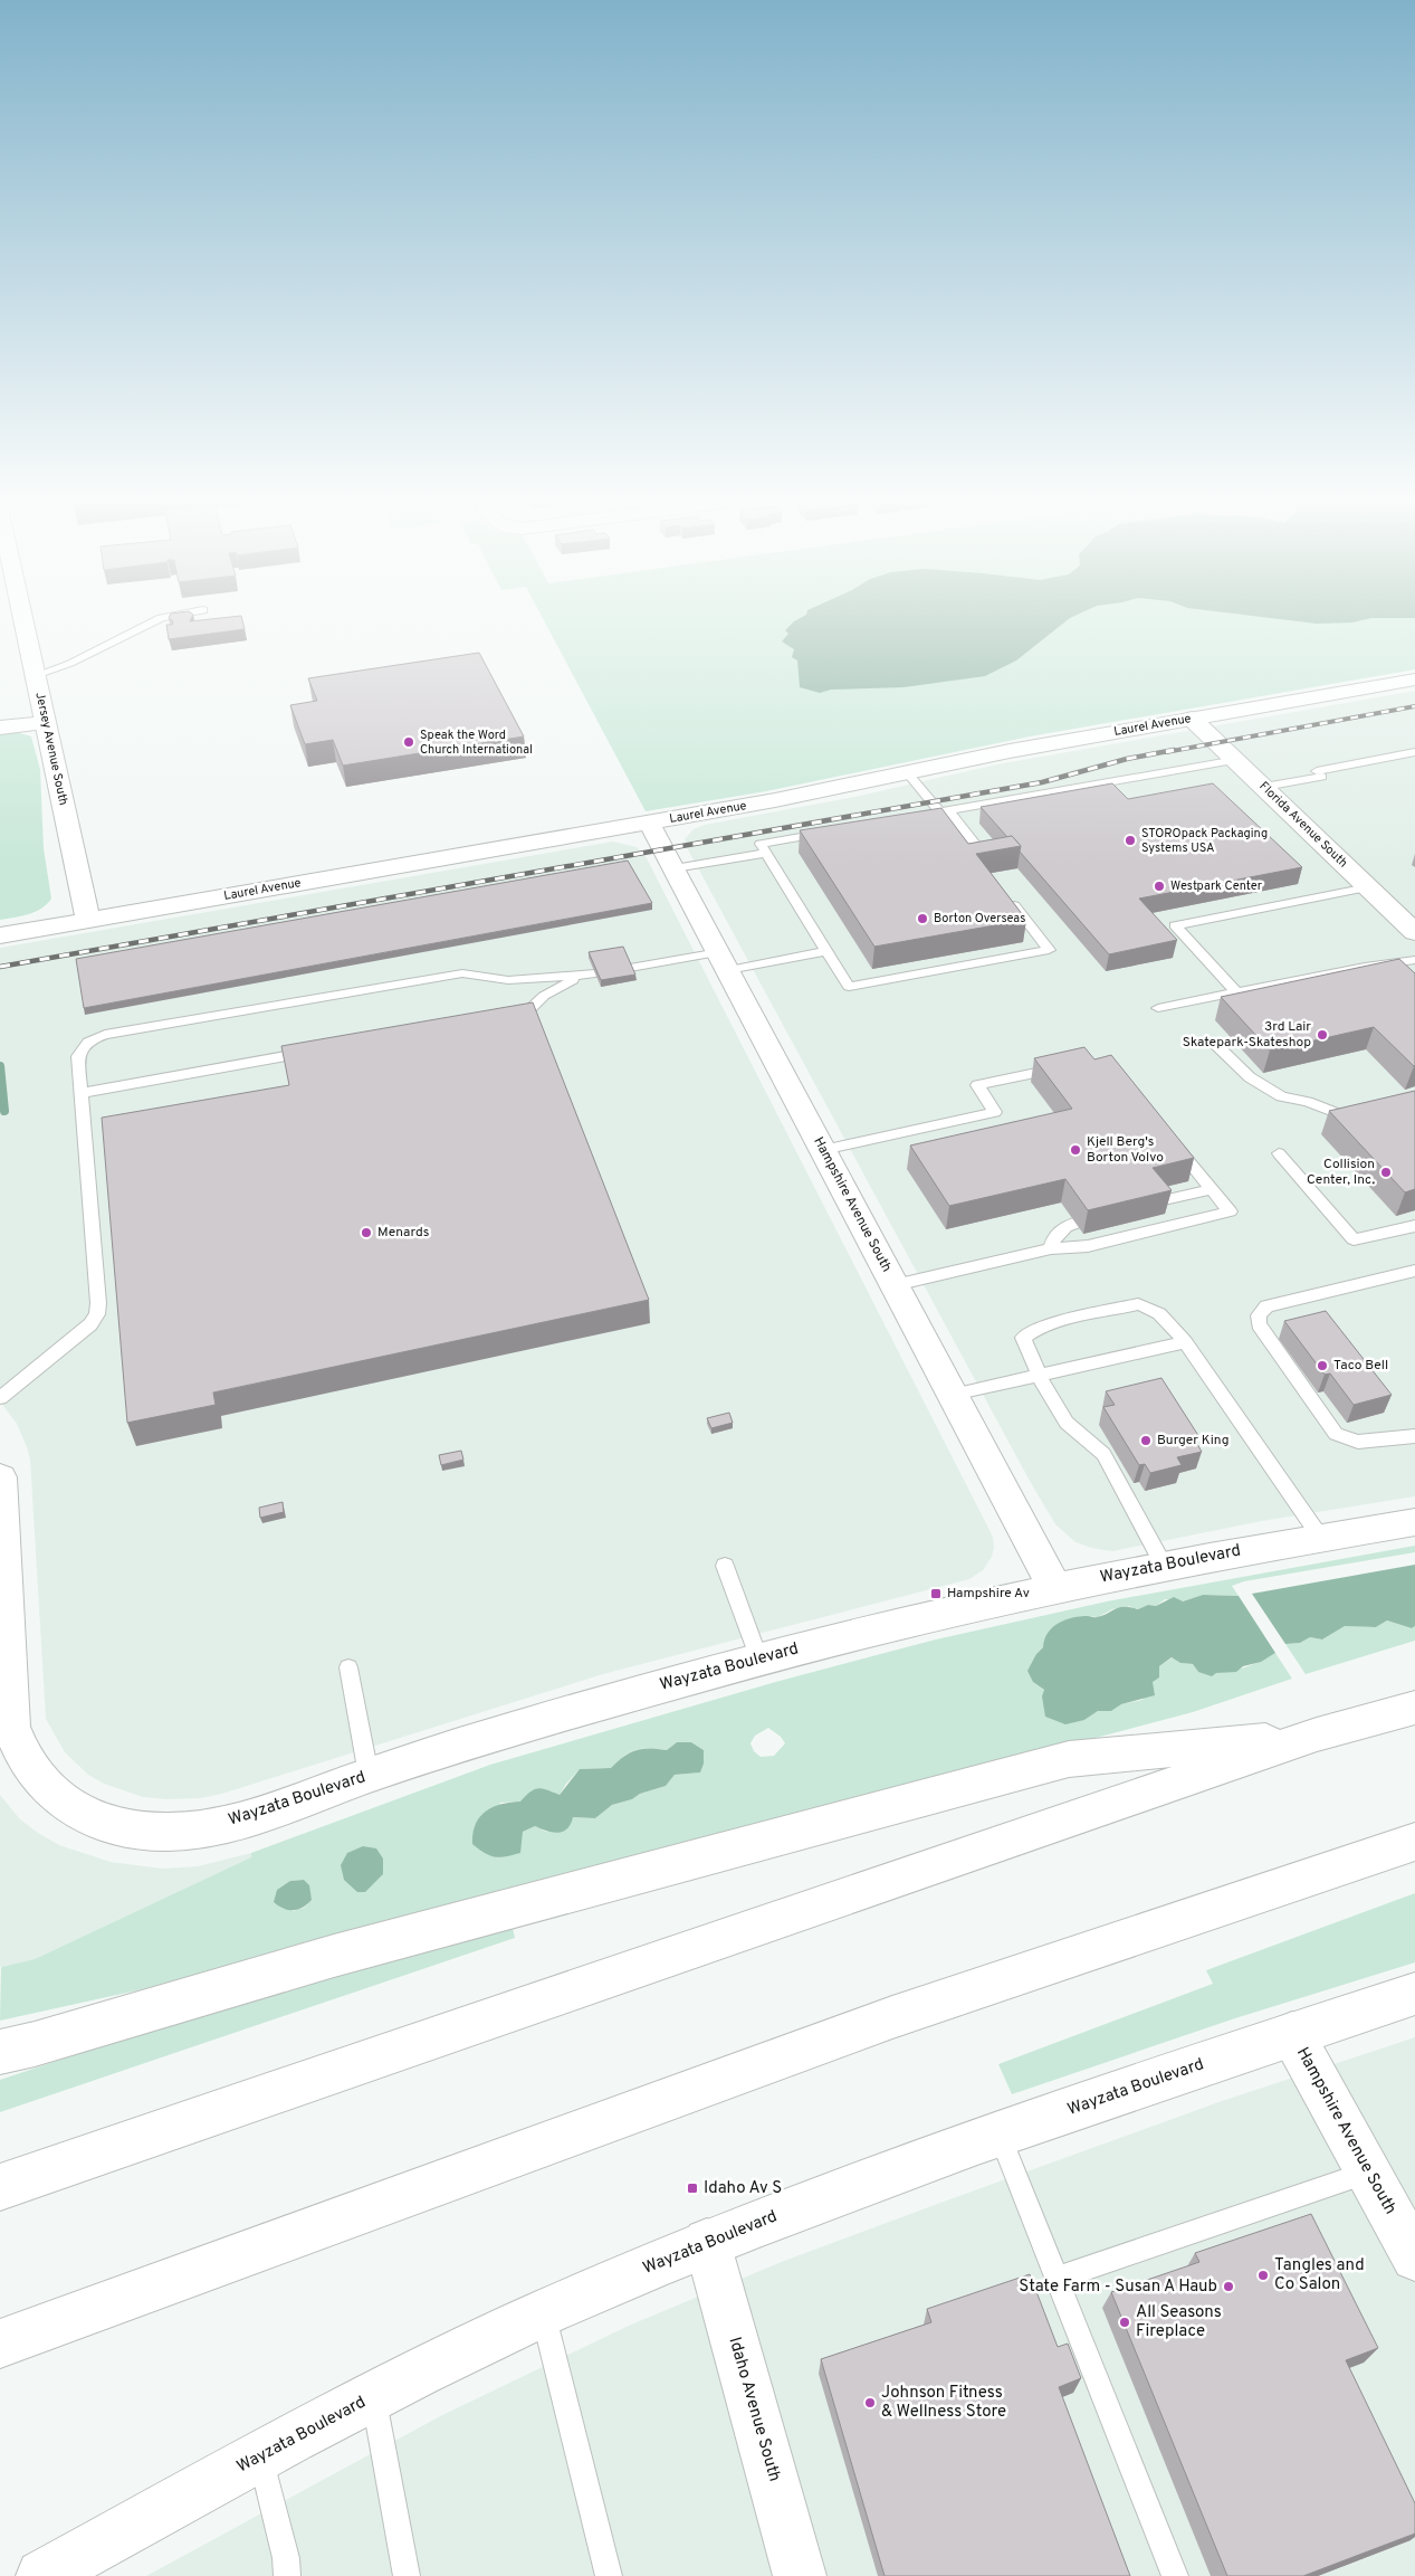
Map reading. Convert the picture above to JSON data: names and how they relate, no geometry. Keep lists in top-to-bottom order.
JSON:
{
  "streets": {
    "main road": [
      "Laurel Avenue",
      "Jersey Avenue South",
      "Florida Avenue South",
      "Hampshire Avenue South",
      "Wayzata Boulevard",
      "Idaho Avenue South"
    ]
  },
  "crossings": [
    ["Laurel Avenue", "Jersey Avenue South"],
    ["Laurel Avenue", "Florida Avenue South"],
    ["Laurel Avenue", "Hampshire Avenue South"],
    ["Hampshire Avenue South", "Wayzata Boulevard"],
    ["Wayzata Boulevard", "Idaho Avenue South"]
  ],
  "places": {
    "other": [
      "Speak the Word Church International",
      "STOROpack Packaging Systems USA",
      "Westpark Center",
      "Borton Overseas",
      "3rd Lair Skatepark-Skateshop",
      "Kjell Berg's Borton Volvo",
      "Collision Center, Inc.",
      "Menards",
      "Taco Bell",
      "Burger King",
      "Tangles and Co Salon",
      "State Farm - Susan A Haub",
      "All Seasons Fireplace",
      "Johnson Fitness & Wellness Store"
    ],
    "transit": ["Hampshire Av", "Idaho Av S"]
  }
}
